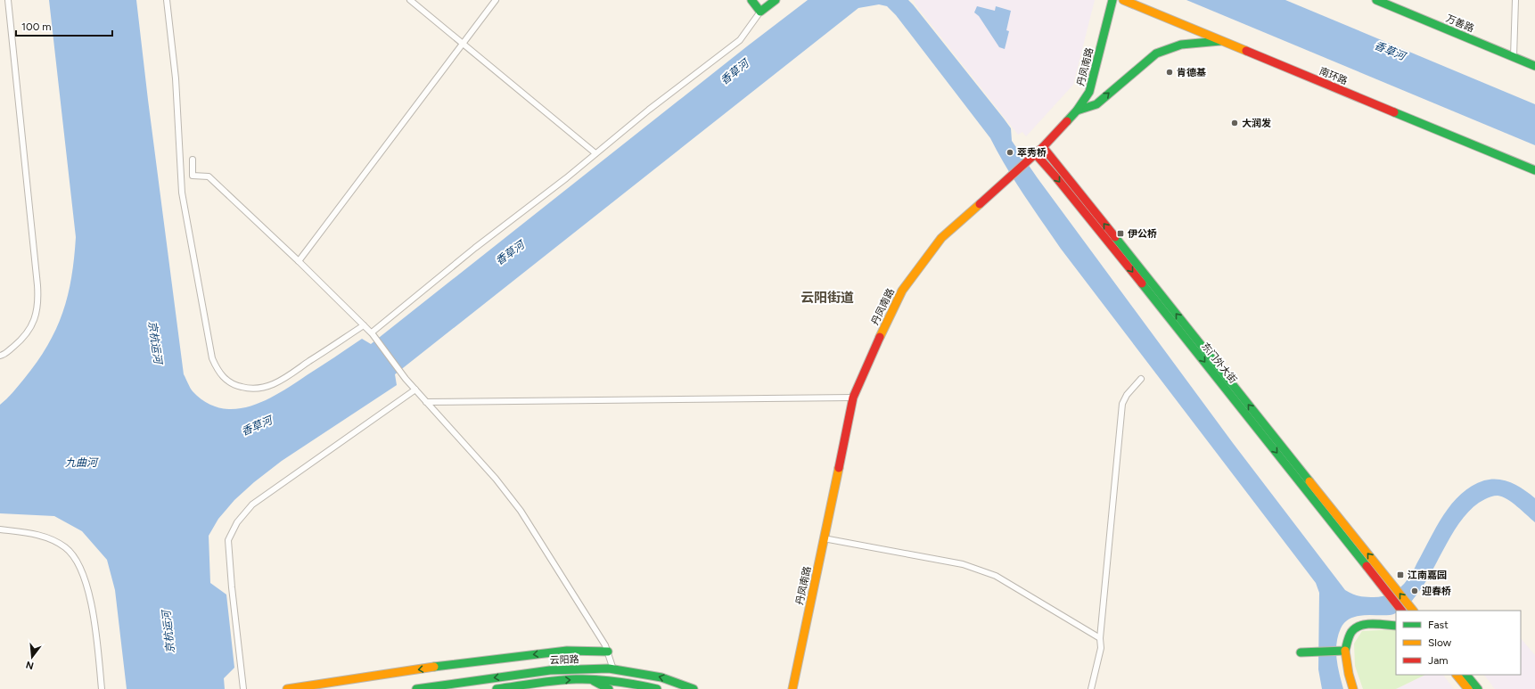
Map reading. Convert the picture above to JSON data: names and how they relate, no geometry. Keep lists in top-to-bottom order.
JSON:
{
  "streets": {
    "street": [
      "万善路",
      "丹凤南路",
      "南环路",
      "东门外大街",
      "云阳路"
    ]
  },
  "crossings": [
    ["丹凤南路", "东门外大街"]
  ],
  "districts": ["云阳街道"],
  "water": ["香草河", "京杭运河", "九曲河"],
  "places": {
    "other": [
      "肯德基",
      "大润发",
      "萃秀桥",
      "迎春桥"
    ],
    "transit": ["伊公桥", "江南嘉园"]
  },
  "legend": ["Fast", "Slow", "Jam"],
  "scale_bar": "100 m",
  "north": "bottom"
}
